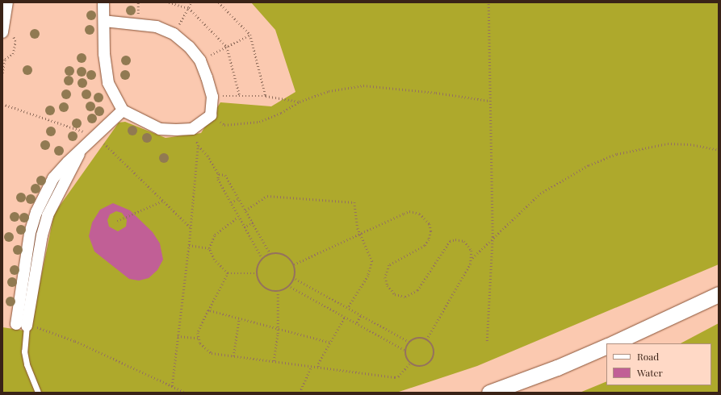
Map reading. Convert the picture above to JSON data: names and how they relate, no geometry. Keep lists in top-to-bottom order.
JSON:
{
  "legend": ["Road", "Water"]
}
